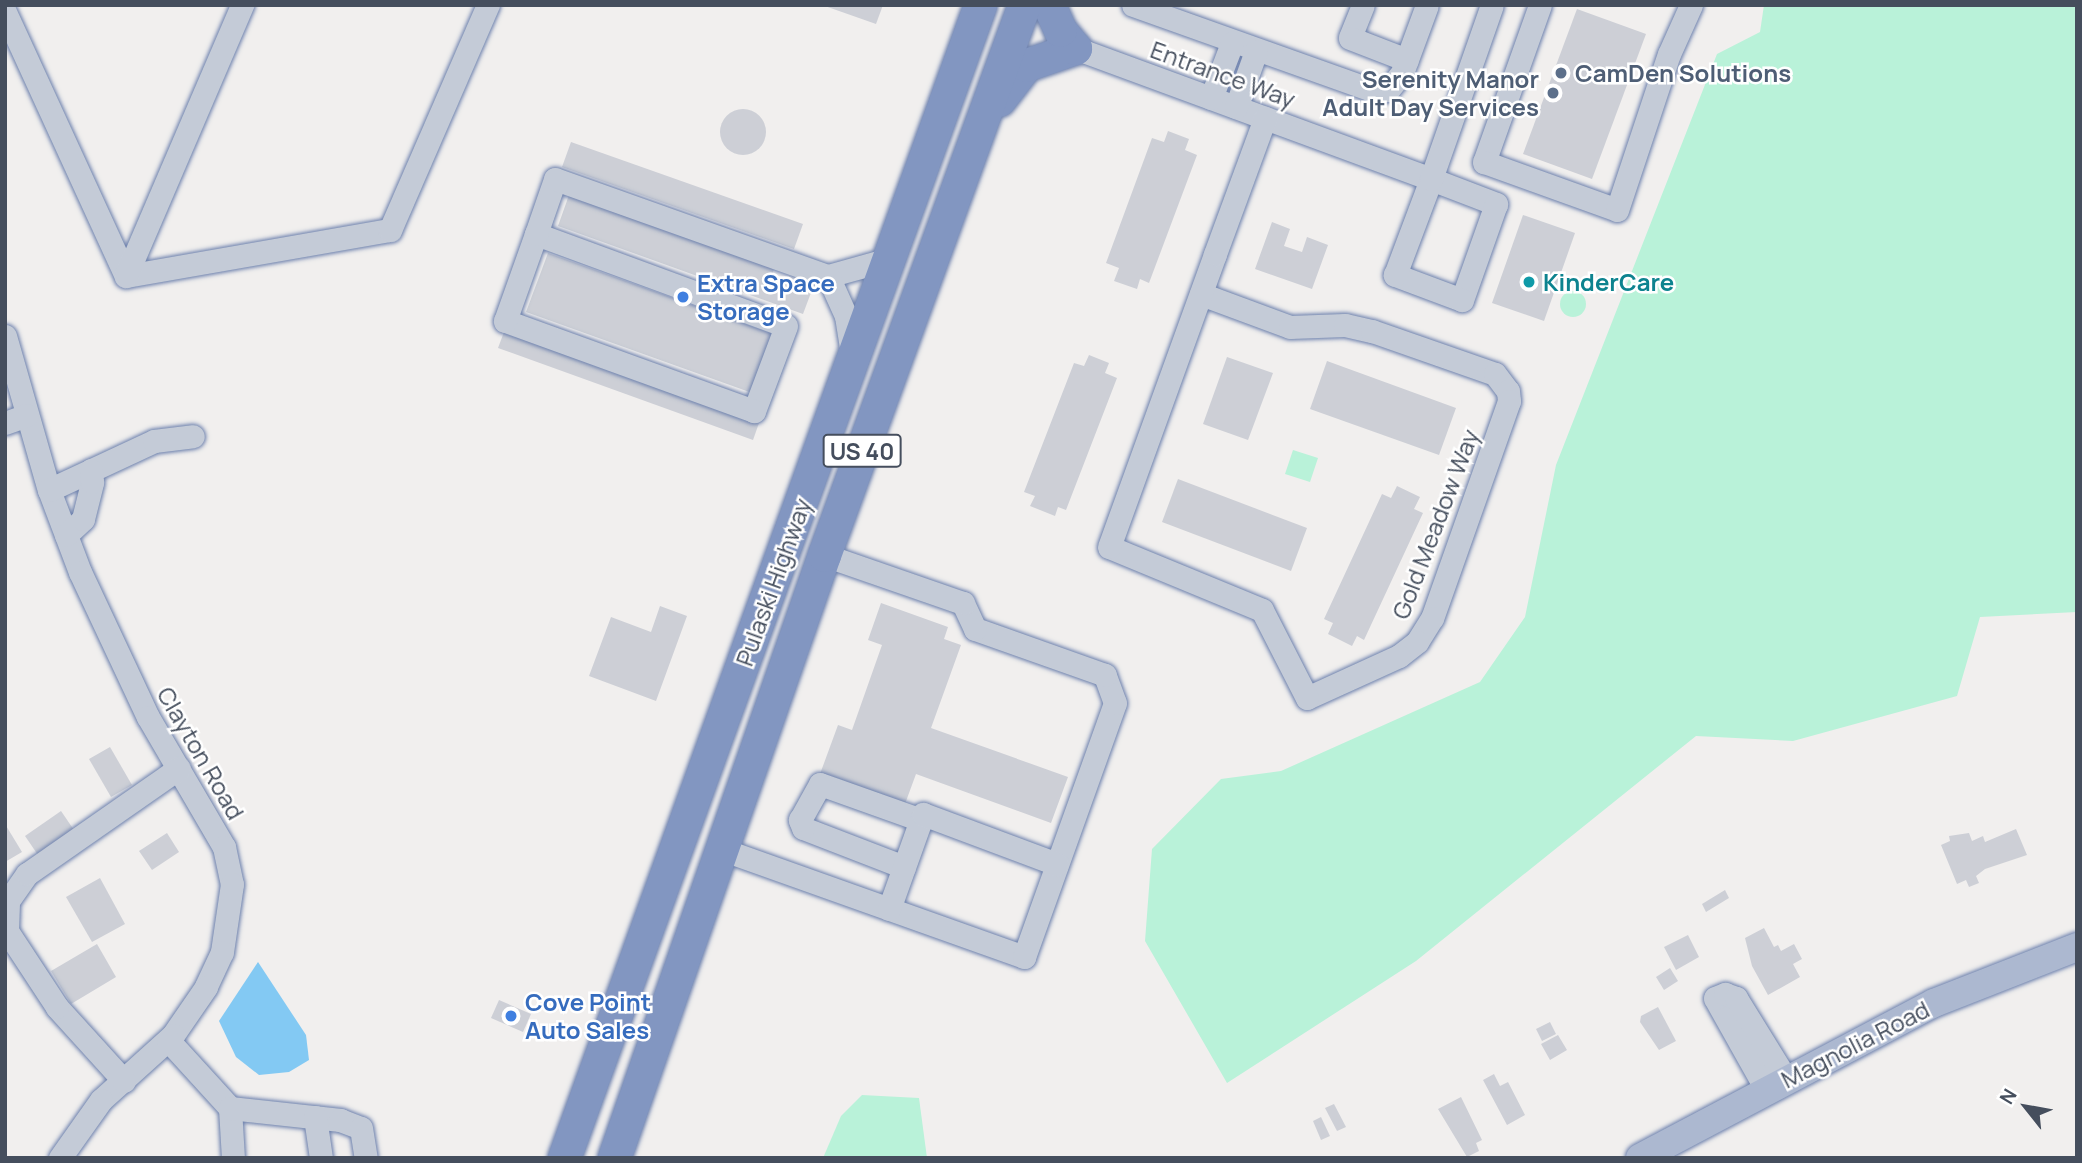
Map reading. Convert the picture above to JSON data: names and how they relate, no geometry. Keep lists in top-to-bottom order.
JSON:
{
  "streets": {
    "highway": ["US 40", "Pulaski Highway"],
    "main road": ["Magnolia Road"],
    "street": ["Entrance Way", "Gold Meadow Way", "Clayton Road"]
  },
  "crossings": [
    ["Entrance Way", "Gold Meadow Way"]
  ],
  "places": [
    "CamDen Solutions",
    "Serenity Manor Adult Day Services",
    "KinderCare",
    "Extra Space Storage",
    "Cove Point Auto Sales"
  ],
  "north": "top left"
}
